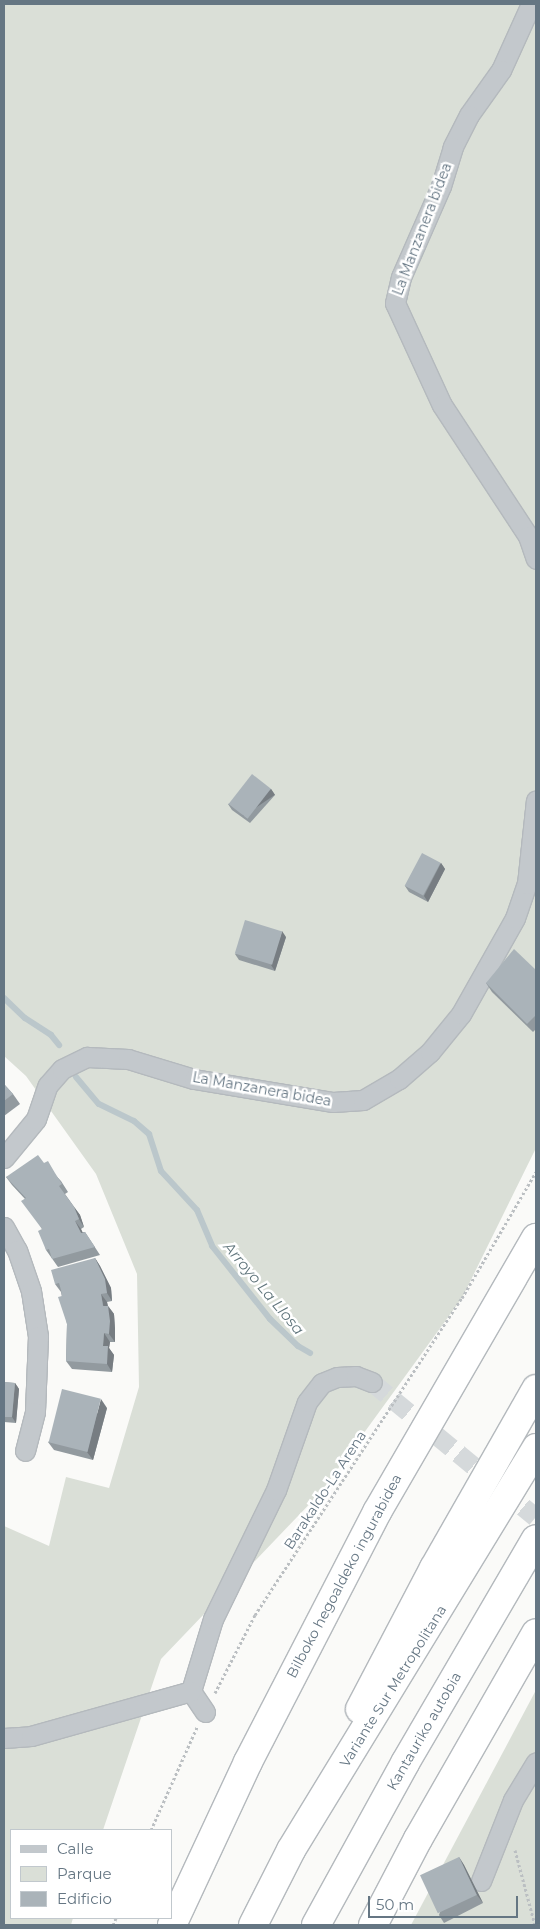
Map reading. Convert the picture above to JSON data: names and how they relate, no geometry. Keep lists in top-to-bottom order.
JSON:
{
  "streets": {
    "highway": ["Bilboko hegoaldeko ingurabidea", "Variante Sur Metropolitana", "Kantauriko autobia"],
    "street": ["La Manzanera bidea"],
    "path": ["Barakaldo-La Arena"]
  },
  "water": ["Arroyo La Llosa"],
  "legend": ["Calle", "Parque", "Edificio"],
  "scale_bar": "50 m"
}
